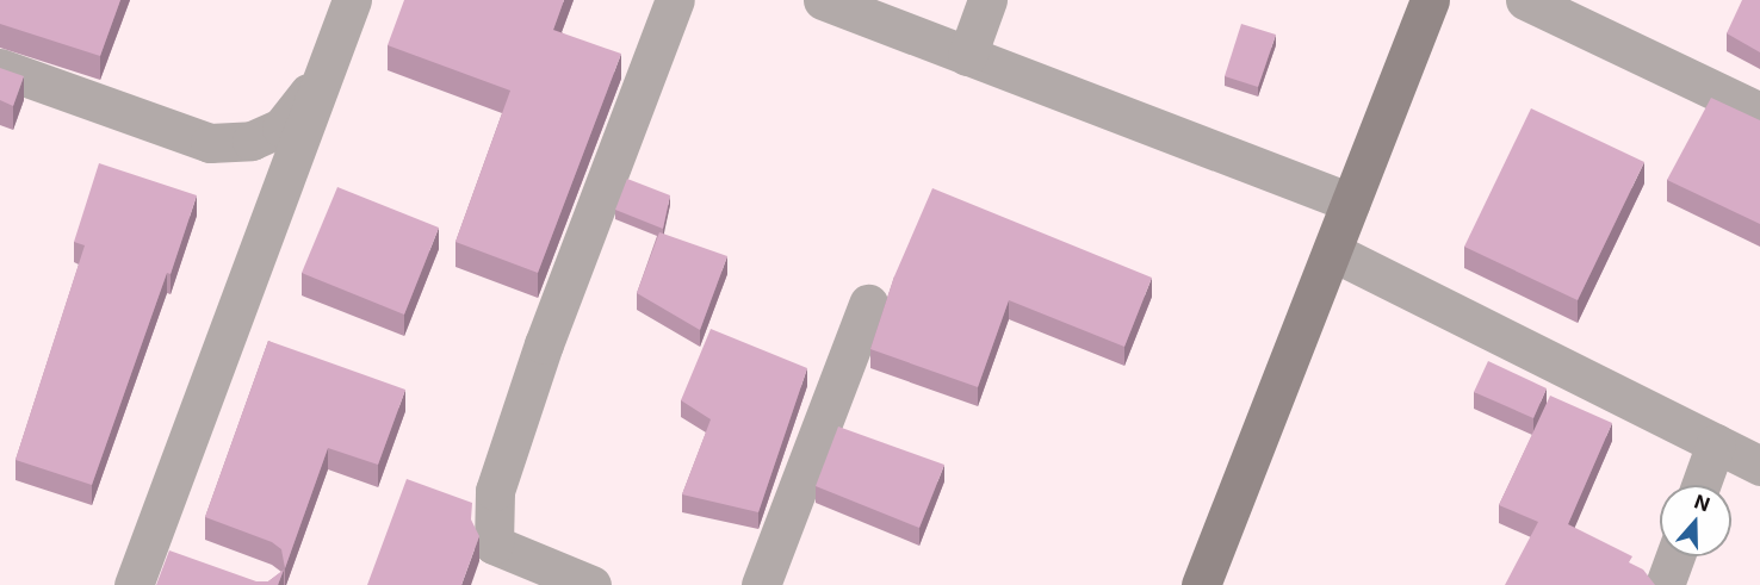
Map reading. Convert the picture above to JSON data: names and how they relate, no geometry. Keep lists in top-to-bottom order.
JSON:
{
  "north": "top"
}
